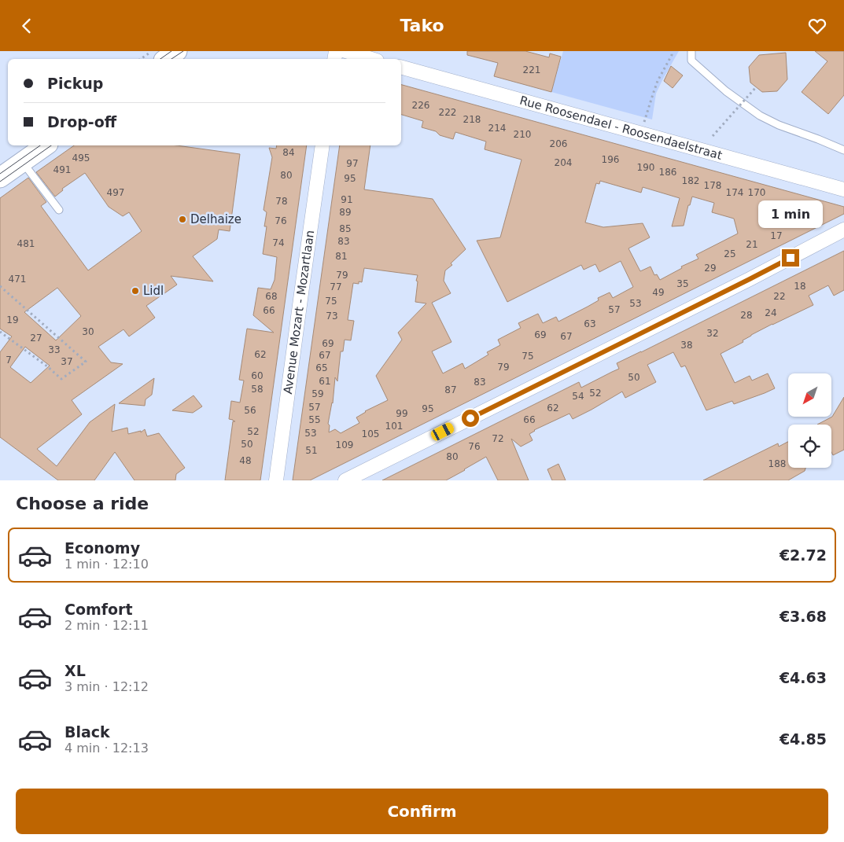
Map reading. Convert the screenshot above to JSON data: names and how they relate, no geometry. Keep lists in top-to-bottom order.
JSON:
{
  "streets": {
    "street": ["Rue Roosendael - Roosendaelstraat", "Avenue Mozart - Mozartlaan"]
  },
  "places": ["Delhaize", "Lidl"],
  "house_numbers": [
    "221",
    "226",
    "222",
    "218",
    "214",
    "210",
    "206",
    "84",
    "495",
    "196",
    "204",
    "97",
    "190",
    "491",
    "186",
    "80",
    "95",
    "182",
    "178",
    "497",
    "174",
    "170",
    "91",
    "78",
    "89",
    "76",
    "85",
    "17",
    "83",
    "74",
    "481",
    "21",
    "25",
    "81",
    "29",
    "79",
    "471",
    "35",
    "18",
    "77",
    "49",
    "68",
    "22",
    "75",
    "53",
    "57",
    "66",
    "24",
    "28",
    "73",
    "19",
    "63",
    "30",
    "32",
    "69",
    "67",
    "27",
    "69",
    "38",
    "33",
    "62",
    "67",
    "75",
    "7",
    "37",
    "79",
    "65",
    "60",
    "50",
    "61",
    "83",
    "58",
    "87",
    "52",
    "59",
    "54",
    "57",
    "62",
    "95",
    "56",
    "99",
    "55",
    "66",
    "101",
    "52",
    "53",
    "105",
    "72",
    "50",
    "109",
    "76",
    "51",
    "80",
    "48",
    "188"
  ],
  "north": "bottom left",
  "page": {
    "header": "Tako",
    "banner": ["Pickup", "Drop-off"],
    "bubble": "1 min",
    "heading": "Choose a ride",
    "list": [
      {
        "name": "Economy",
        "note": "1 min · 12:10",
        "value": "€2.72"
      },
      {
        "name": "Comfort",
        "note": "2 min · 12:11",
        "value": "€3.68"
      },
      {
        "name": "XL",
        "note": "3 min · 12:12",
        "value": "€4.63"
      },
      {
        "name": "Black",
        "note": "4 min · 12:13",
        "value": "€4.85"
      }
    ],
    "buttons": "Confirm"
  }
}
